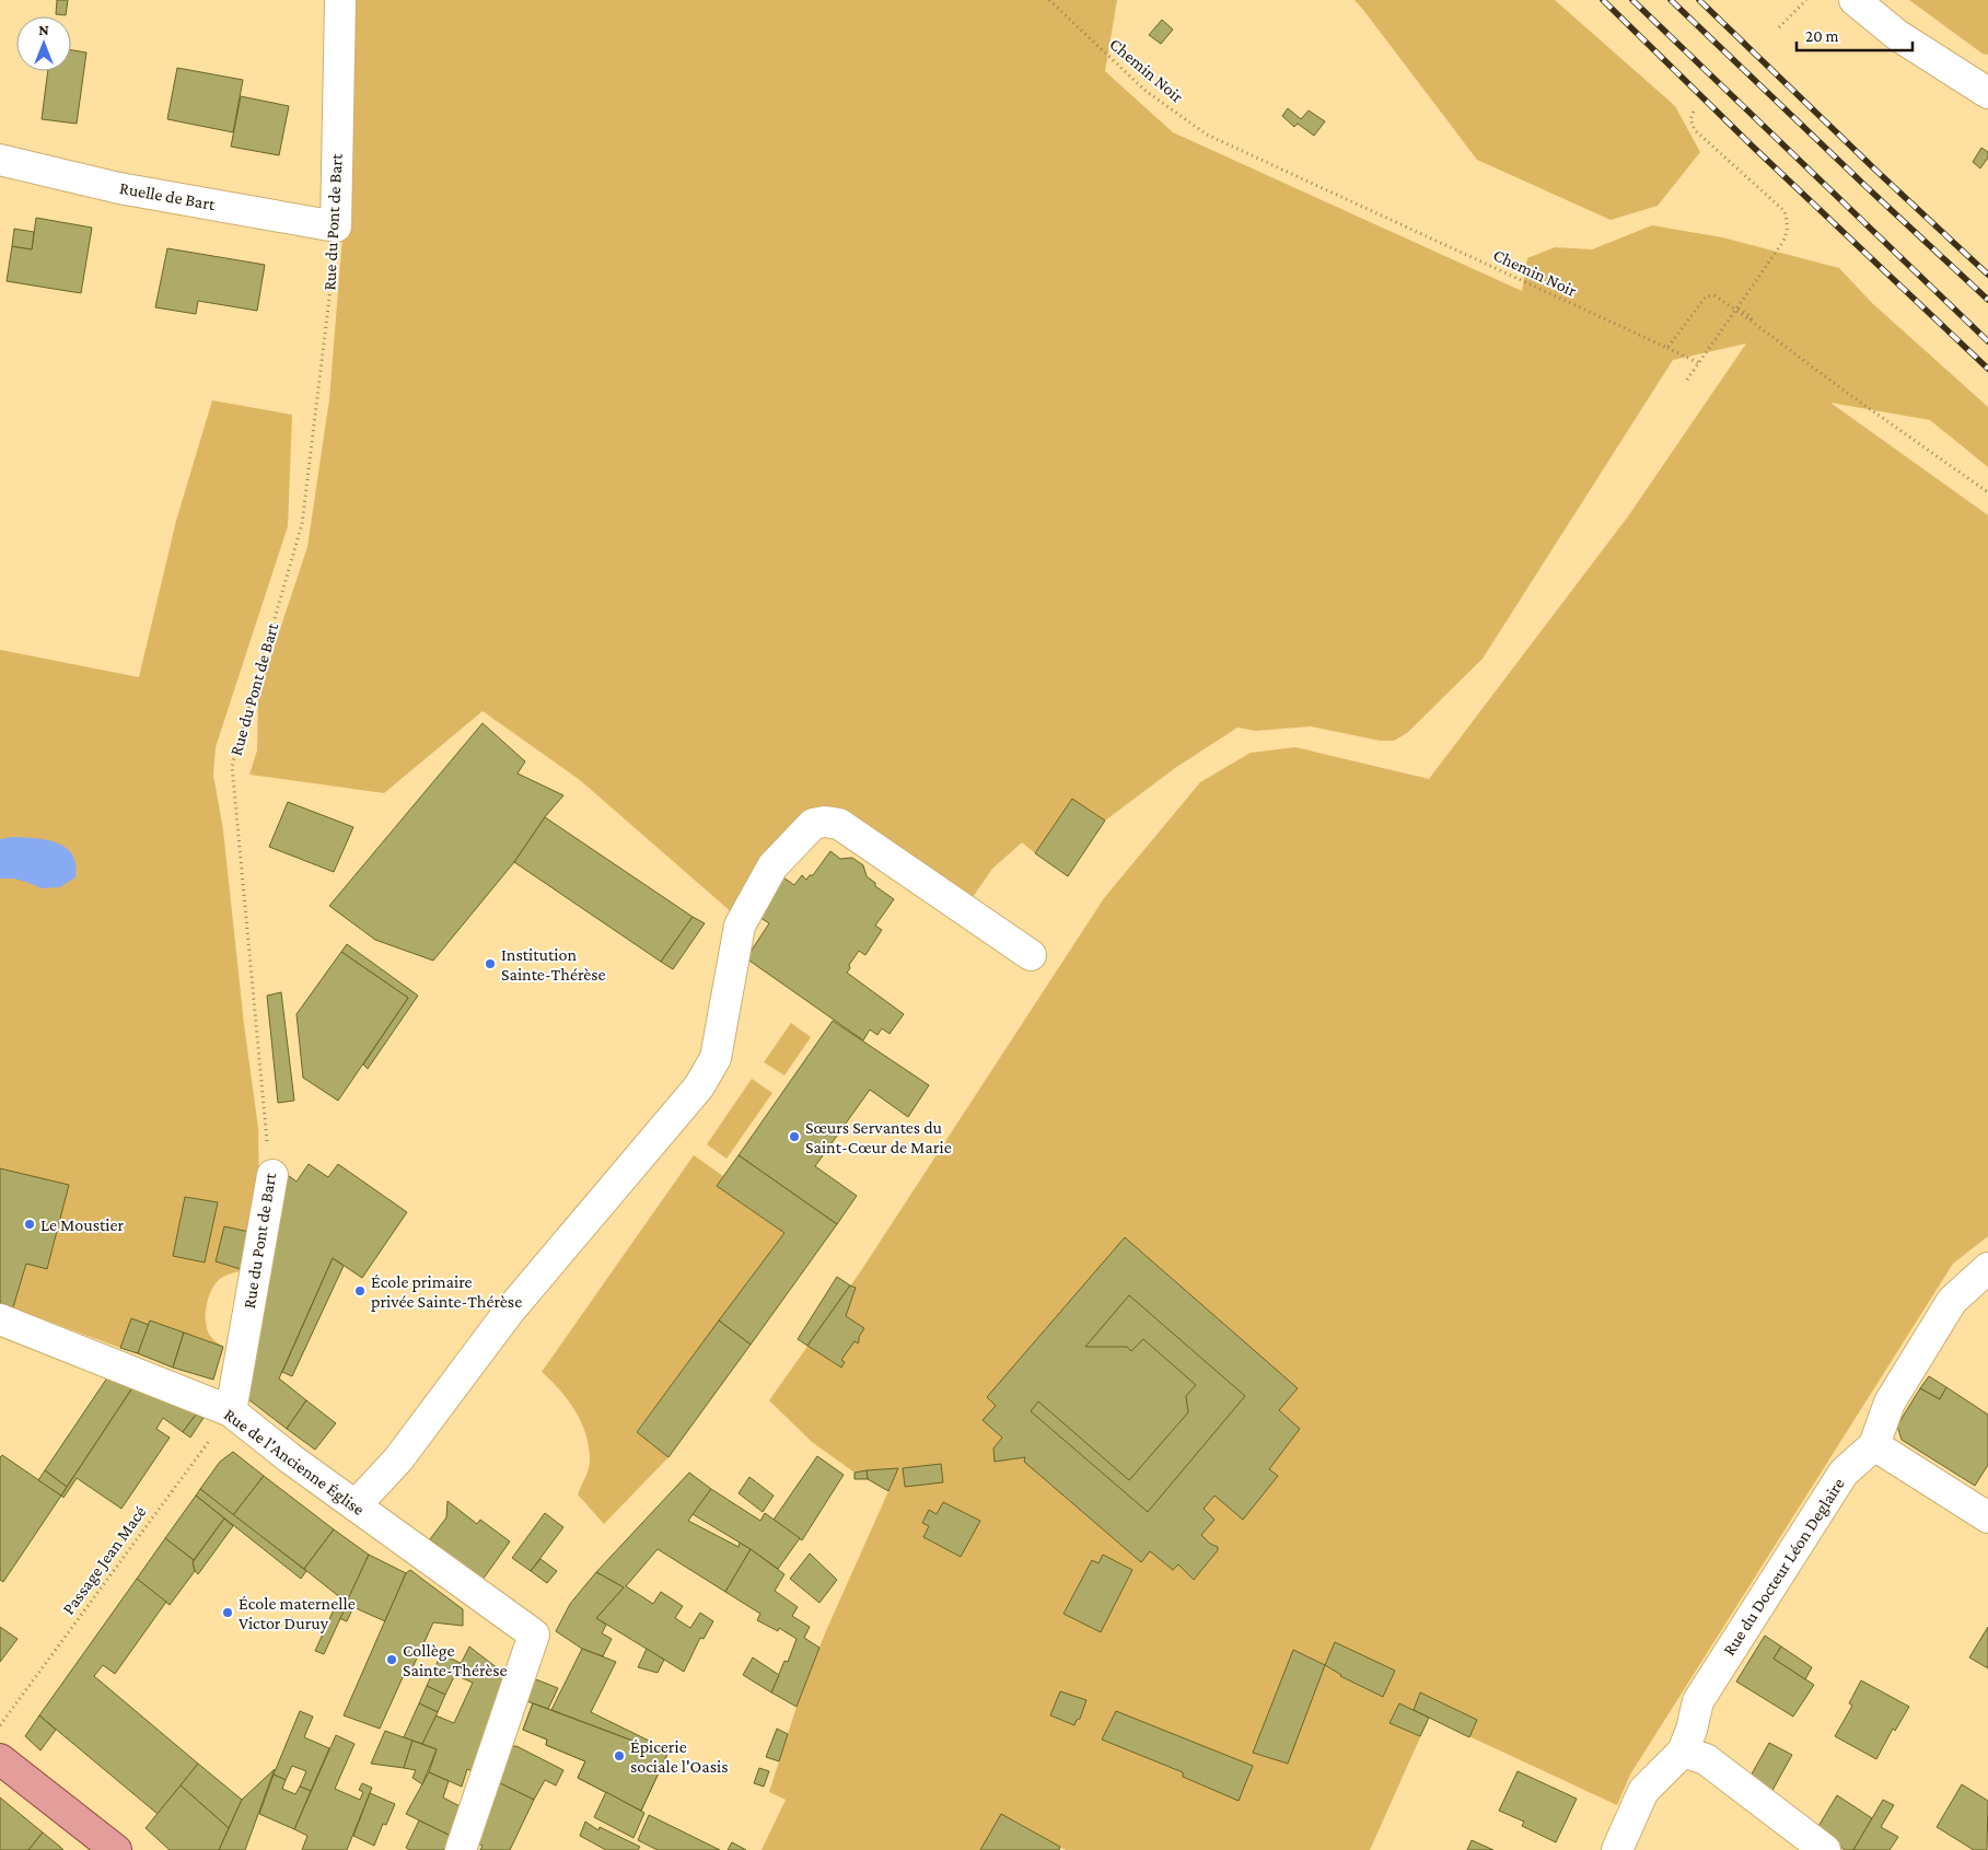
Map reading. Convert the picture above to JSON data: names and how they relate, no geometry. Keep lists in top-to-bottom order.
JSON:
{
  "streets": {
    "street": [
      "Ruelle de Bart",
      "Rue du Pont de Bart",
      "Rue de l'Ancienne Église",
      "Rue du Docteur Léon Deglaire"
    ],
    "path": ["Chemin Noir", "Passage Jean Macé"]
  },
  "crossings": [
    ["Ruelle de Bart", "Rue du Pont de Bart"],
    ["Rue du Pont de Bart", "Rue de l'Ancienne Église"],
    ["Rue du Pont de Bart", "Passage Jean Macé"],
    ["Rue de l'Ancienne Église", "Passage Jean Macé"]
  ],
  "places": [
    "Institution Sainte-Thérèse",
    "Sœurs Servantes du Saint-Cœur de Marie",
    "Le Moustier",
    "École primaire privée Sainte-Thérèse",
    "École maternelle Victor Duruy",
    "Collège Sainte-Thérèse",
    "Épicerie sociale l'Oasis"
  ],
  "scale_bar": "20 m",
  "north": "top"
}
